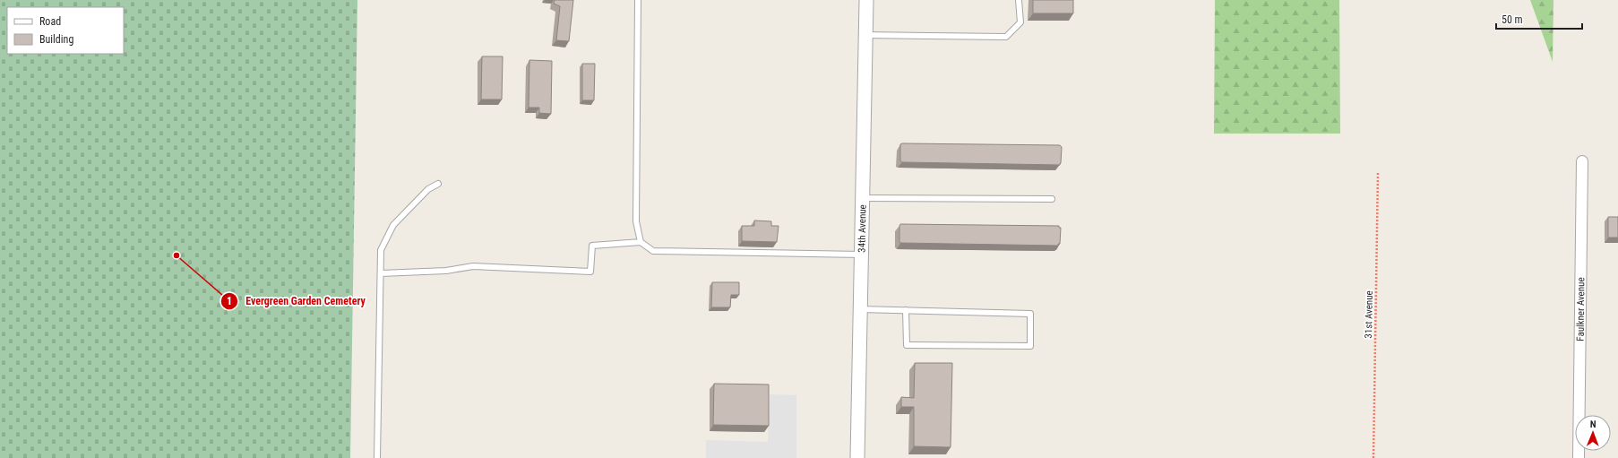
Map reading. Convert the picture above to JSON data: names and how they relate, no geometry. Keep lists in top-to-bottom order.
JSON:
{
  "streets": {
    "street": ["34th Avenue", "Faulkner Avenue"],
    "path": ["31st Avenue"]
  },
  "places": ["Evergreen Garden Cemetery"],
  "legend": ["Road", "Building"],
  "scale_bar": "50 m",
  "north": "top"
}
